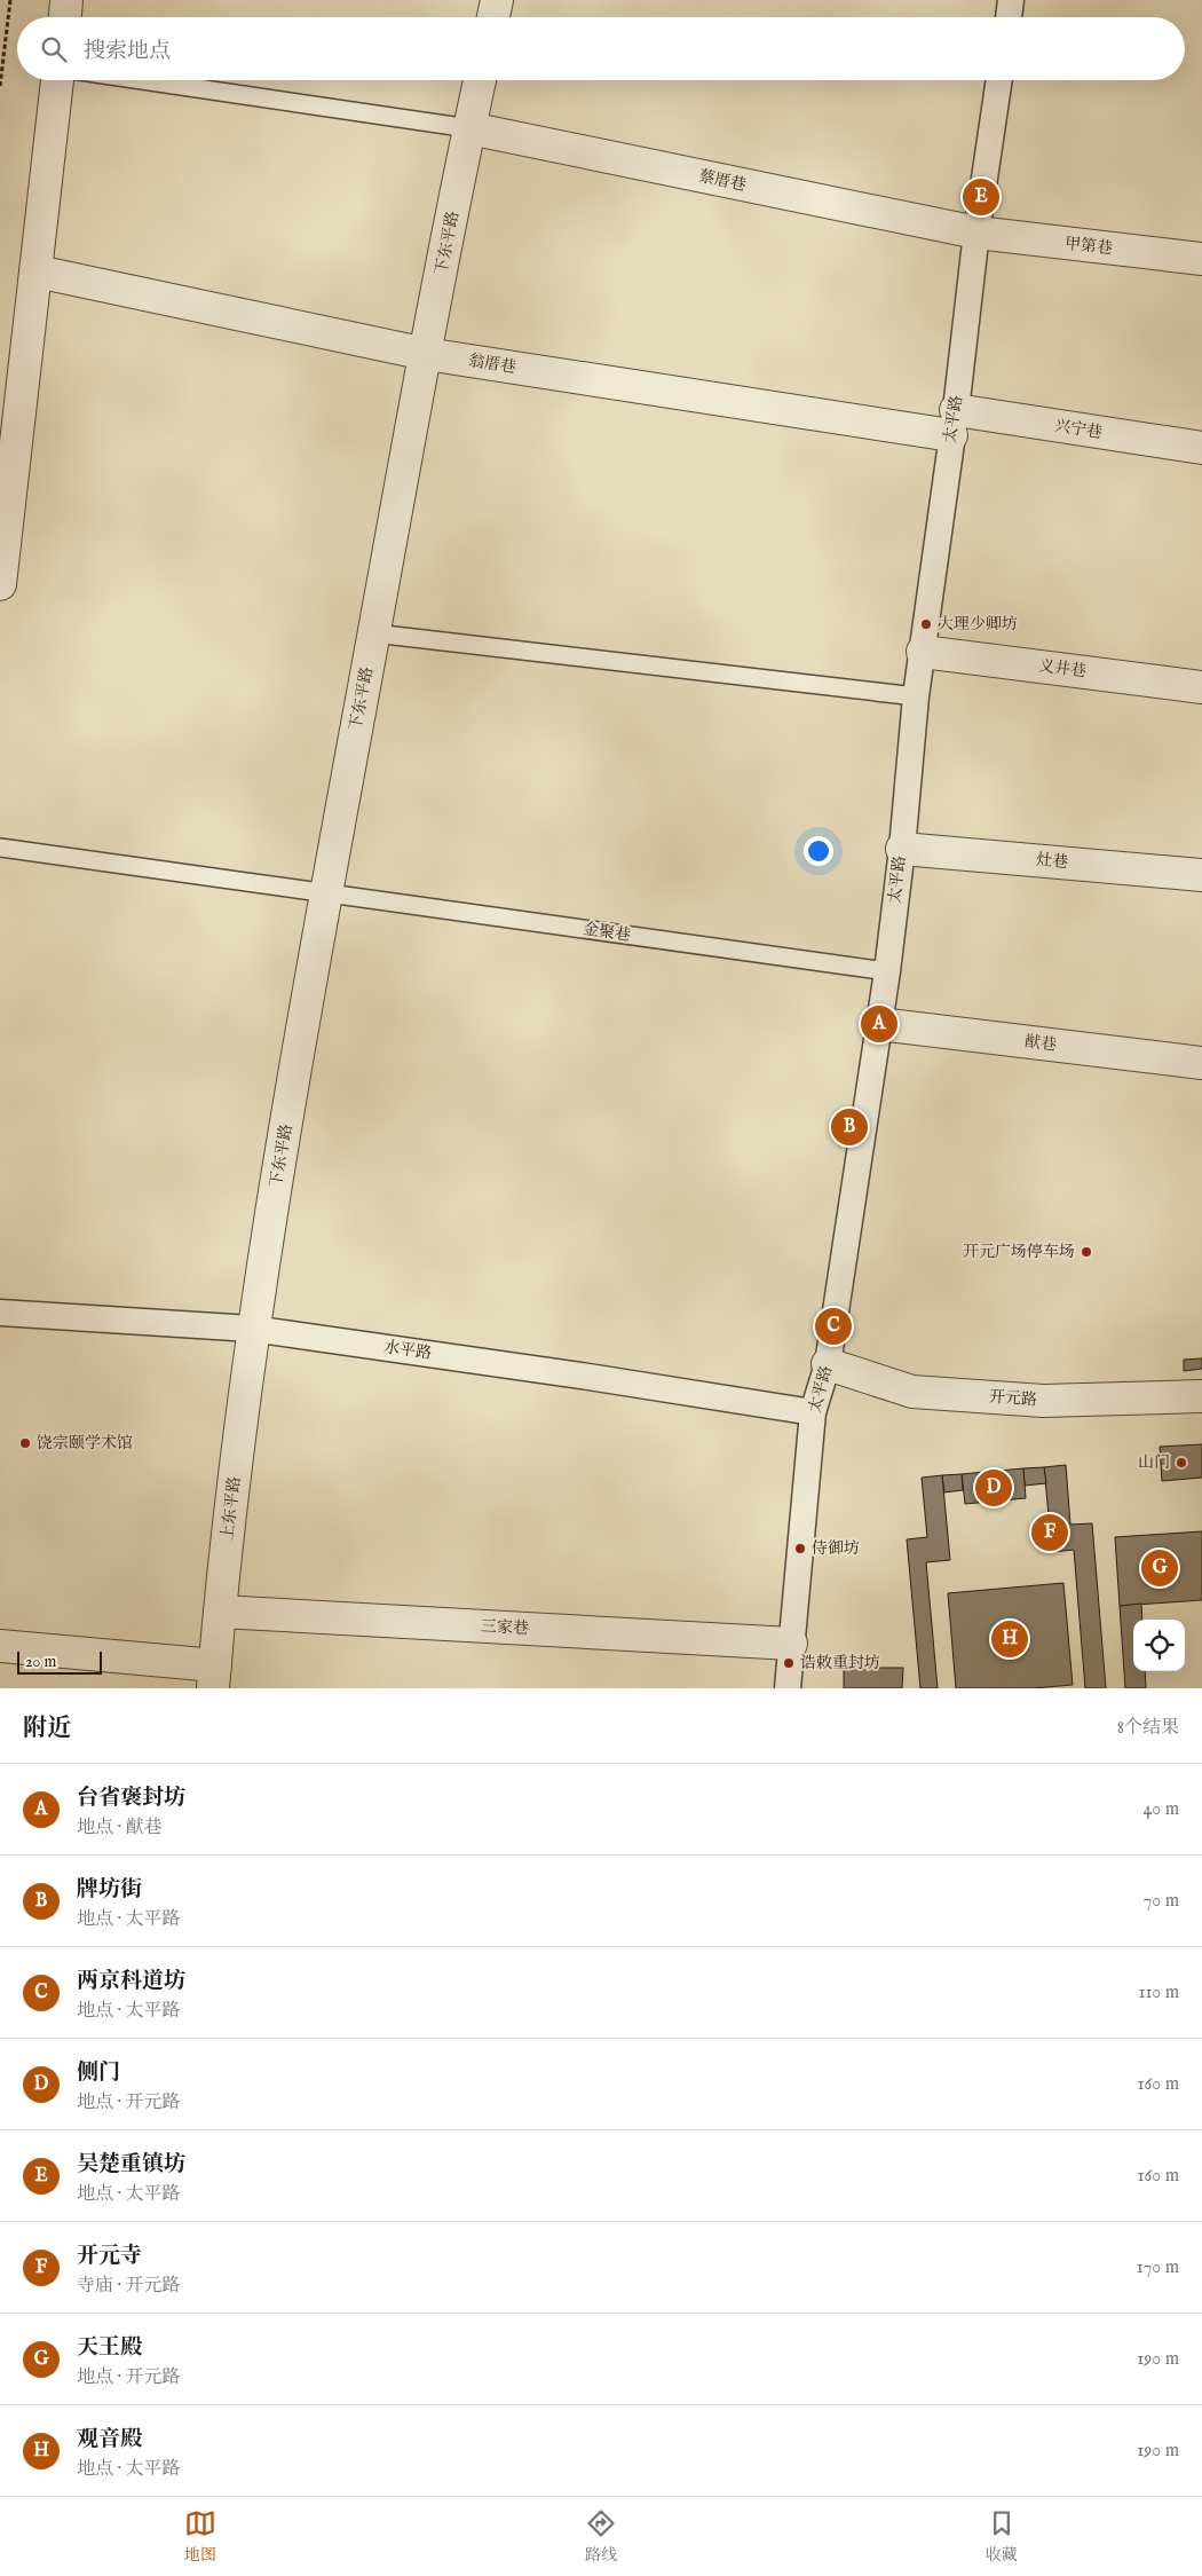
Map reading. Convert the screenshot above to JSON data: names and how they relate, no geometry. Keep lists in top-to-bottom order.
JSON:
{
  "streets": {
    "street": [
      "蔡厝巷",
      "下东平路",
      "甲第巷",
      "翁厝巷",
      "太平路",
      "兴宁巷",
      "义井巷",
      "灶巷",
      "猷巷",
      "水平路",
      "开元路",
      "上东平路",
      "三家巷"
    ],
    "lane": ["金聚巷"]
  },
  "crossings": [
    ["蔡厝巷", "下东平路"],
    ["蔡厝巷", "甲第巷"],
    ["蔡厝巷", "太平路"],
    ["下东平路", "翁厝巷"],
    ["下东平路", "金聚巷"],
    ["下东平路", "水平路"],
    ["下东平路", "上东平路"],
    ["甲第巷", "太平路"],
    ["翁厝巷", "太平路"],
    ["翁厝巷", "兴宁巷"],
    ["太平路", "兴宁巷"],
    ["太平路", "义井巷"],
    ["太平路", "灶巷"],
    ["太平路", "金聚巷"],
    ["太平路", "猷巷"],
    ["太平路", "水平路"],
    ["太平路", "开元路"],
    ["太平路", "三家巷"],
    ["水平路", "上东平路"],
    ["上东平路", "三家巷"]
  ],
  "places": [
    "大理少卿坊",
    "开元广场停车场",
    "饶宗颐学术馆",
    "山门",
    "侍御坊",
    "诰敕重封坊"
  ],
  "scale_bar": "20 m",
  "page": {
    "search": "搜索地点",
    "pins": [
      "E",
      "A",
      "B",
      "C",
      "D",
      "F",
      "G",
      "H"
    ],
    "scale": "20 m",
    "heading": ["附近", "8个结果"],
    "list": [
      {
        "mark": "A",
        "name": "台省褒封坊",
        "note": "地点 · 猷巷",
        "value": "40 m"
      },
      {
        "mark": "B",
        "name": "牌坊街",
        "note": "地点 · 太平路",
        "value": "70 m"
      },
      {
        "mark": "C",
        "name": "两京科道坊",
        "note": "地点 · 太平路",
        "value": "110 m"
      },
      {
        "mark": "D",
        "name": "侧门",
        "note": "地点 · 开元路",
        "value": "160 m"
      },
      {
        "mark": "E",
        "name": "吴楚重镇坊",
        "note": "地点 · 太平路",
        "value": "160 m"
      },
      {
        "mark": "F",
        "name": "开元寺",
        "note": "寺庙 · 开元路",
        "value": "170 m"
      },
      {
        "mark": "G",
        "name": "天王殿",
        "note": "地点 · 开元路",
        "value": "190 m"
      },
      {
        "mark": "H",
        "name": "观音殿",
        "note": "地点 · 太平路",
        "value": "190 m"
      }
    ],
    "nav": ["地图", "路线", "收藏"]
  }
}
